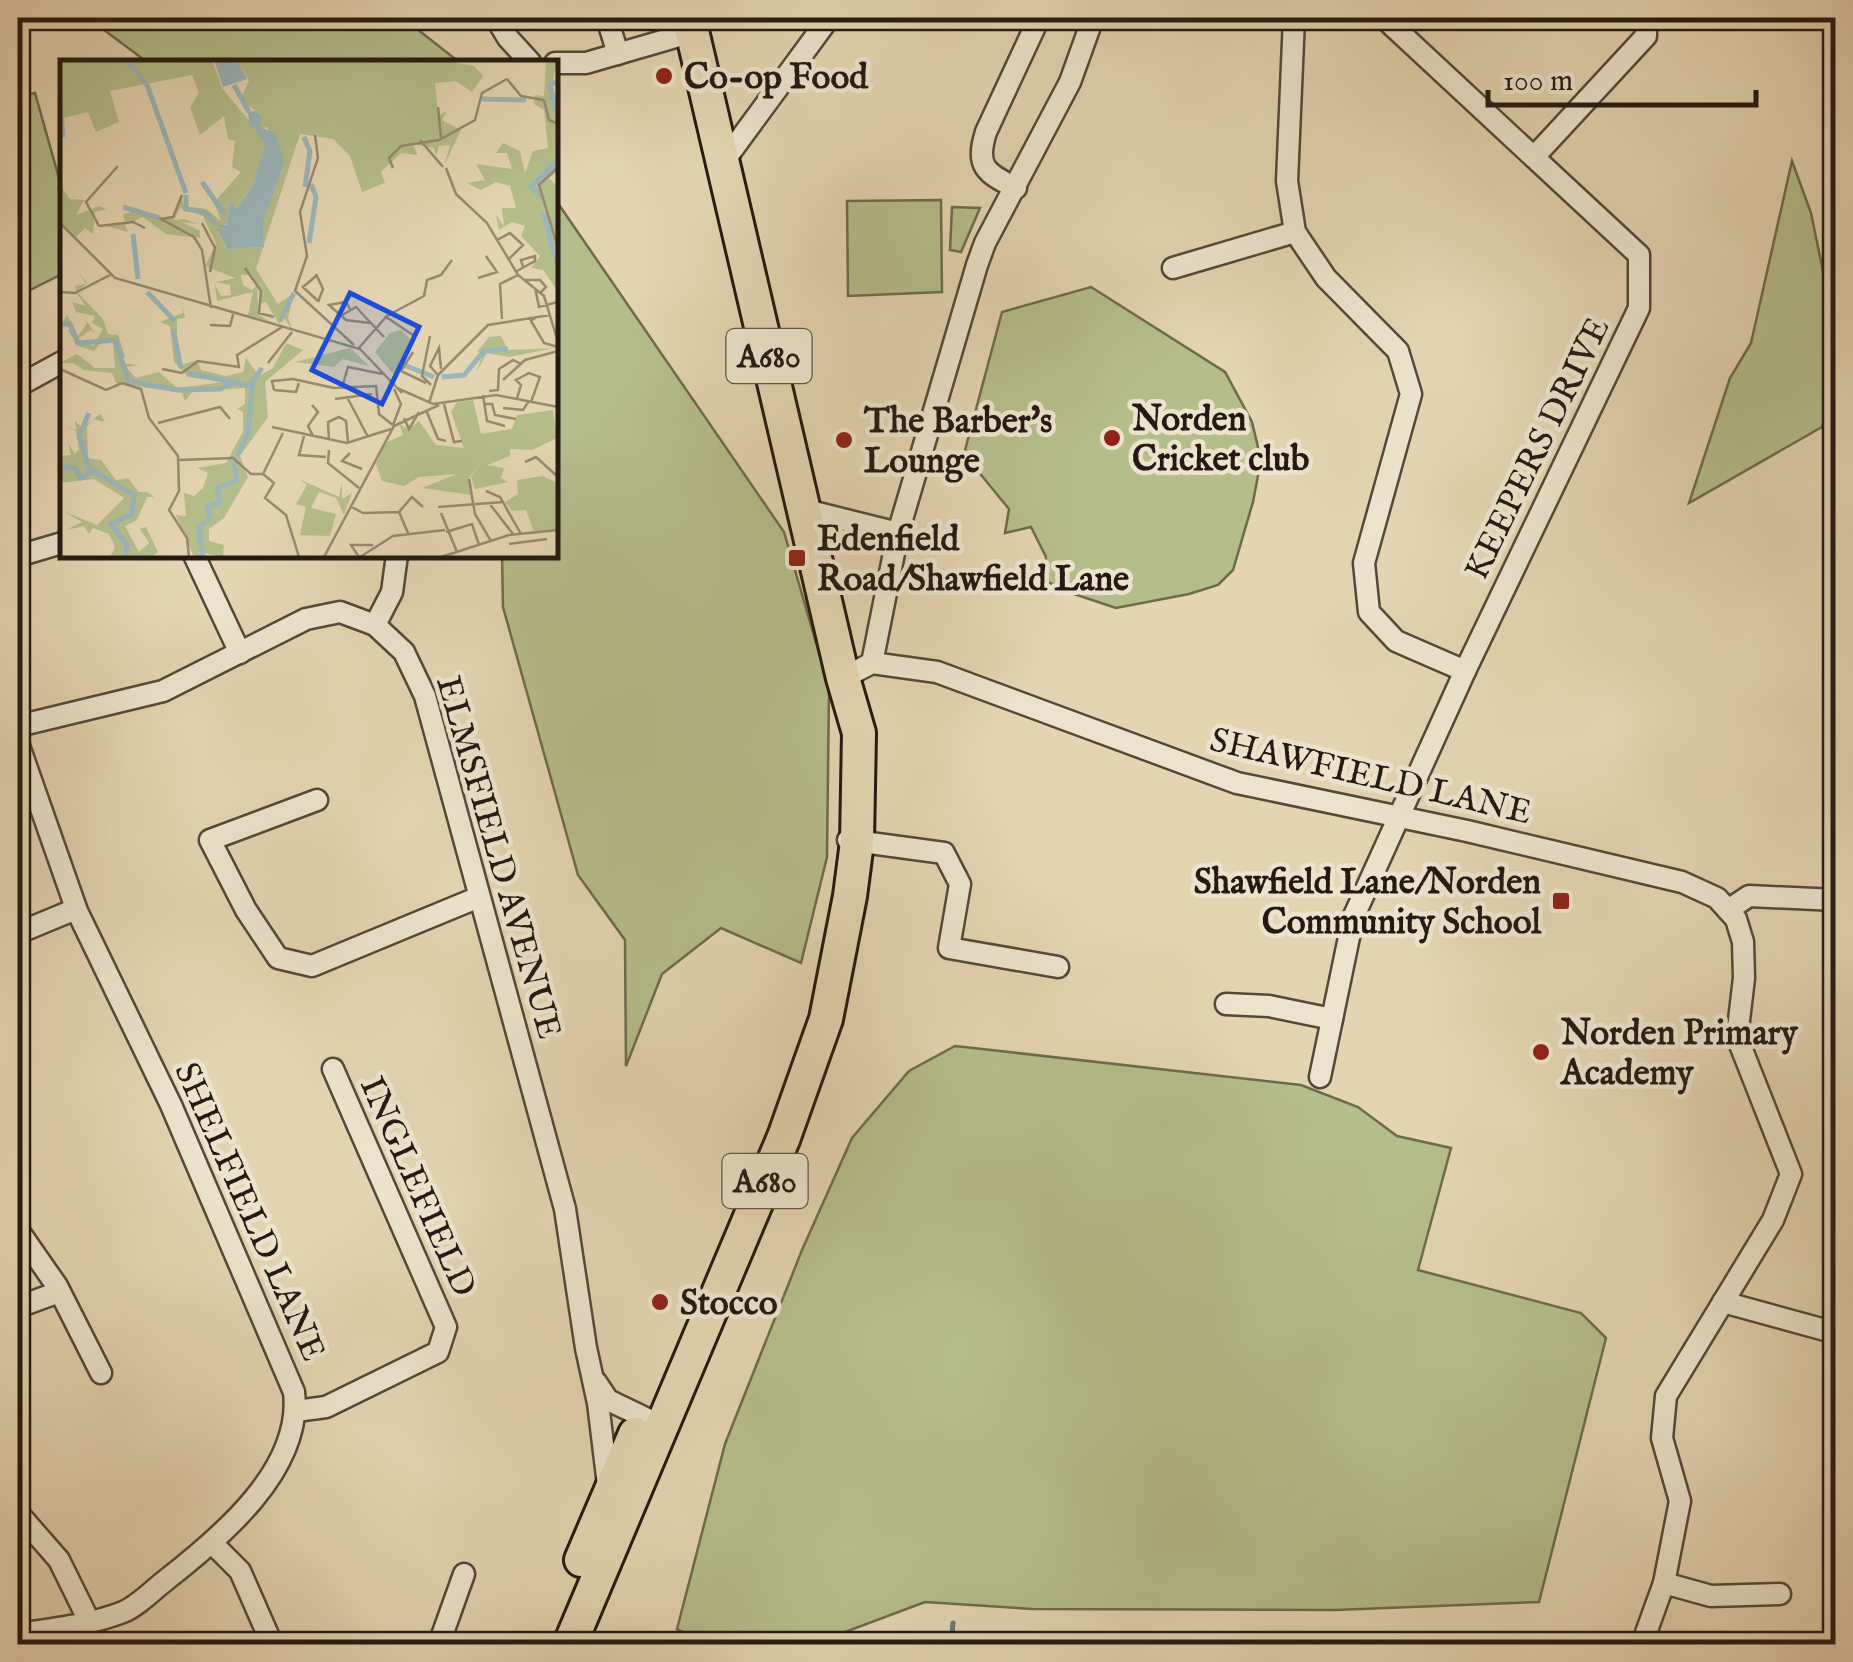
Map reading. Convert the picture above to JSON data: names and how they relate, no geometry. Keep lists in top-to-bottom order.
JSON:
{
  "streets": {
    "main road": ["A680"],
    "street": [
      "KEEPERS DRIVE",
      "SHAWFIELD LANE",
      "ELMSFIELD AVENUE",
      "INGLEFIELD",
      "SHELFIELD LANE"
    ]
  },
  "crossings": [
    ["A680", "SHAWFIELD LANE"],
    ["A680", "ELMSFIELD AVENUE"],
    ["KEEPERS DRIVE", "SHAWFIELD LANE"],
    ["INGLEFIELD", "SHELFIELD LANE"]
  ],
  "places": {
    "other": [
      "Co-op Food",
      "Norden Cricket club",
      "The Barber's Lounge",
      "Norden Primary Academy",
      "Stocco"
    ],
    "transit": ["Edenfield Road/Shawfield Lane", "Shawfield Lane/Norden Community School"]
  },
  "scale_bar": "100 m"
}
